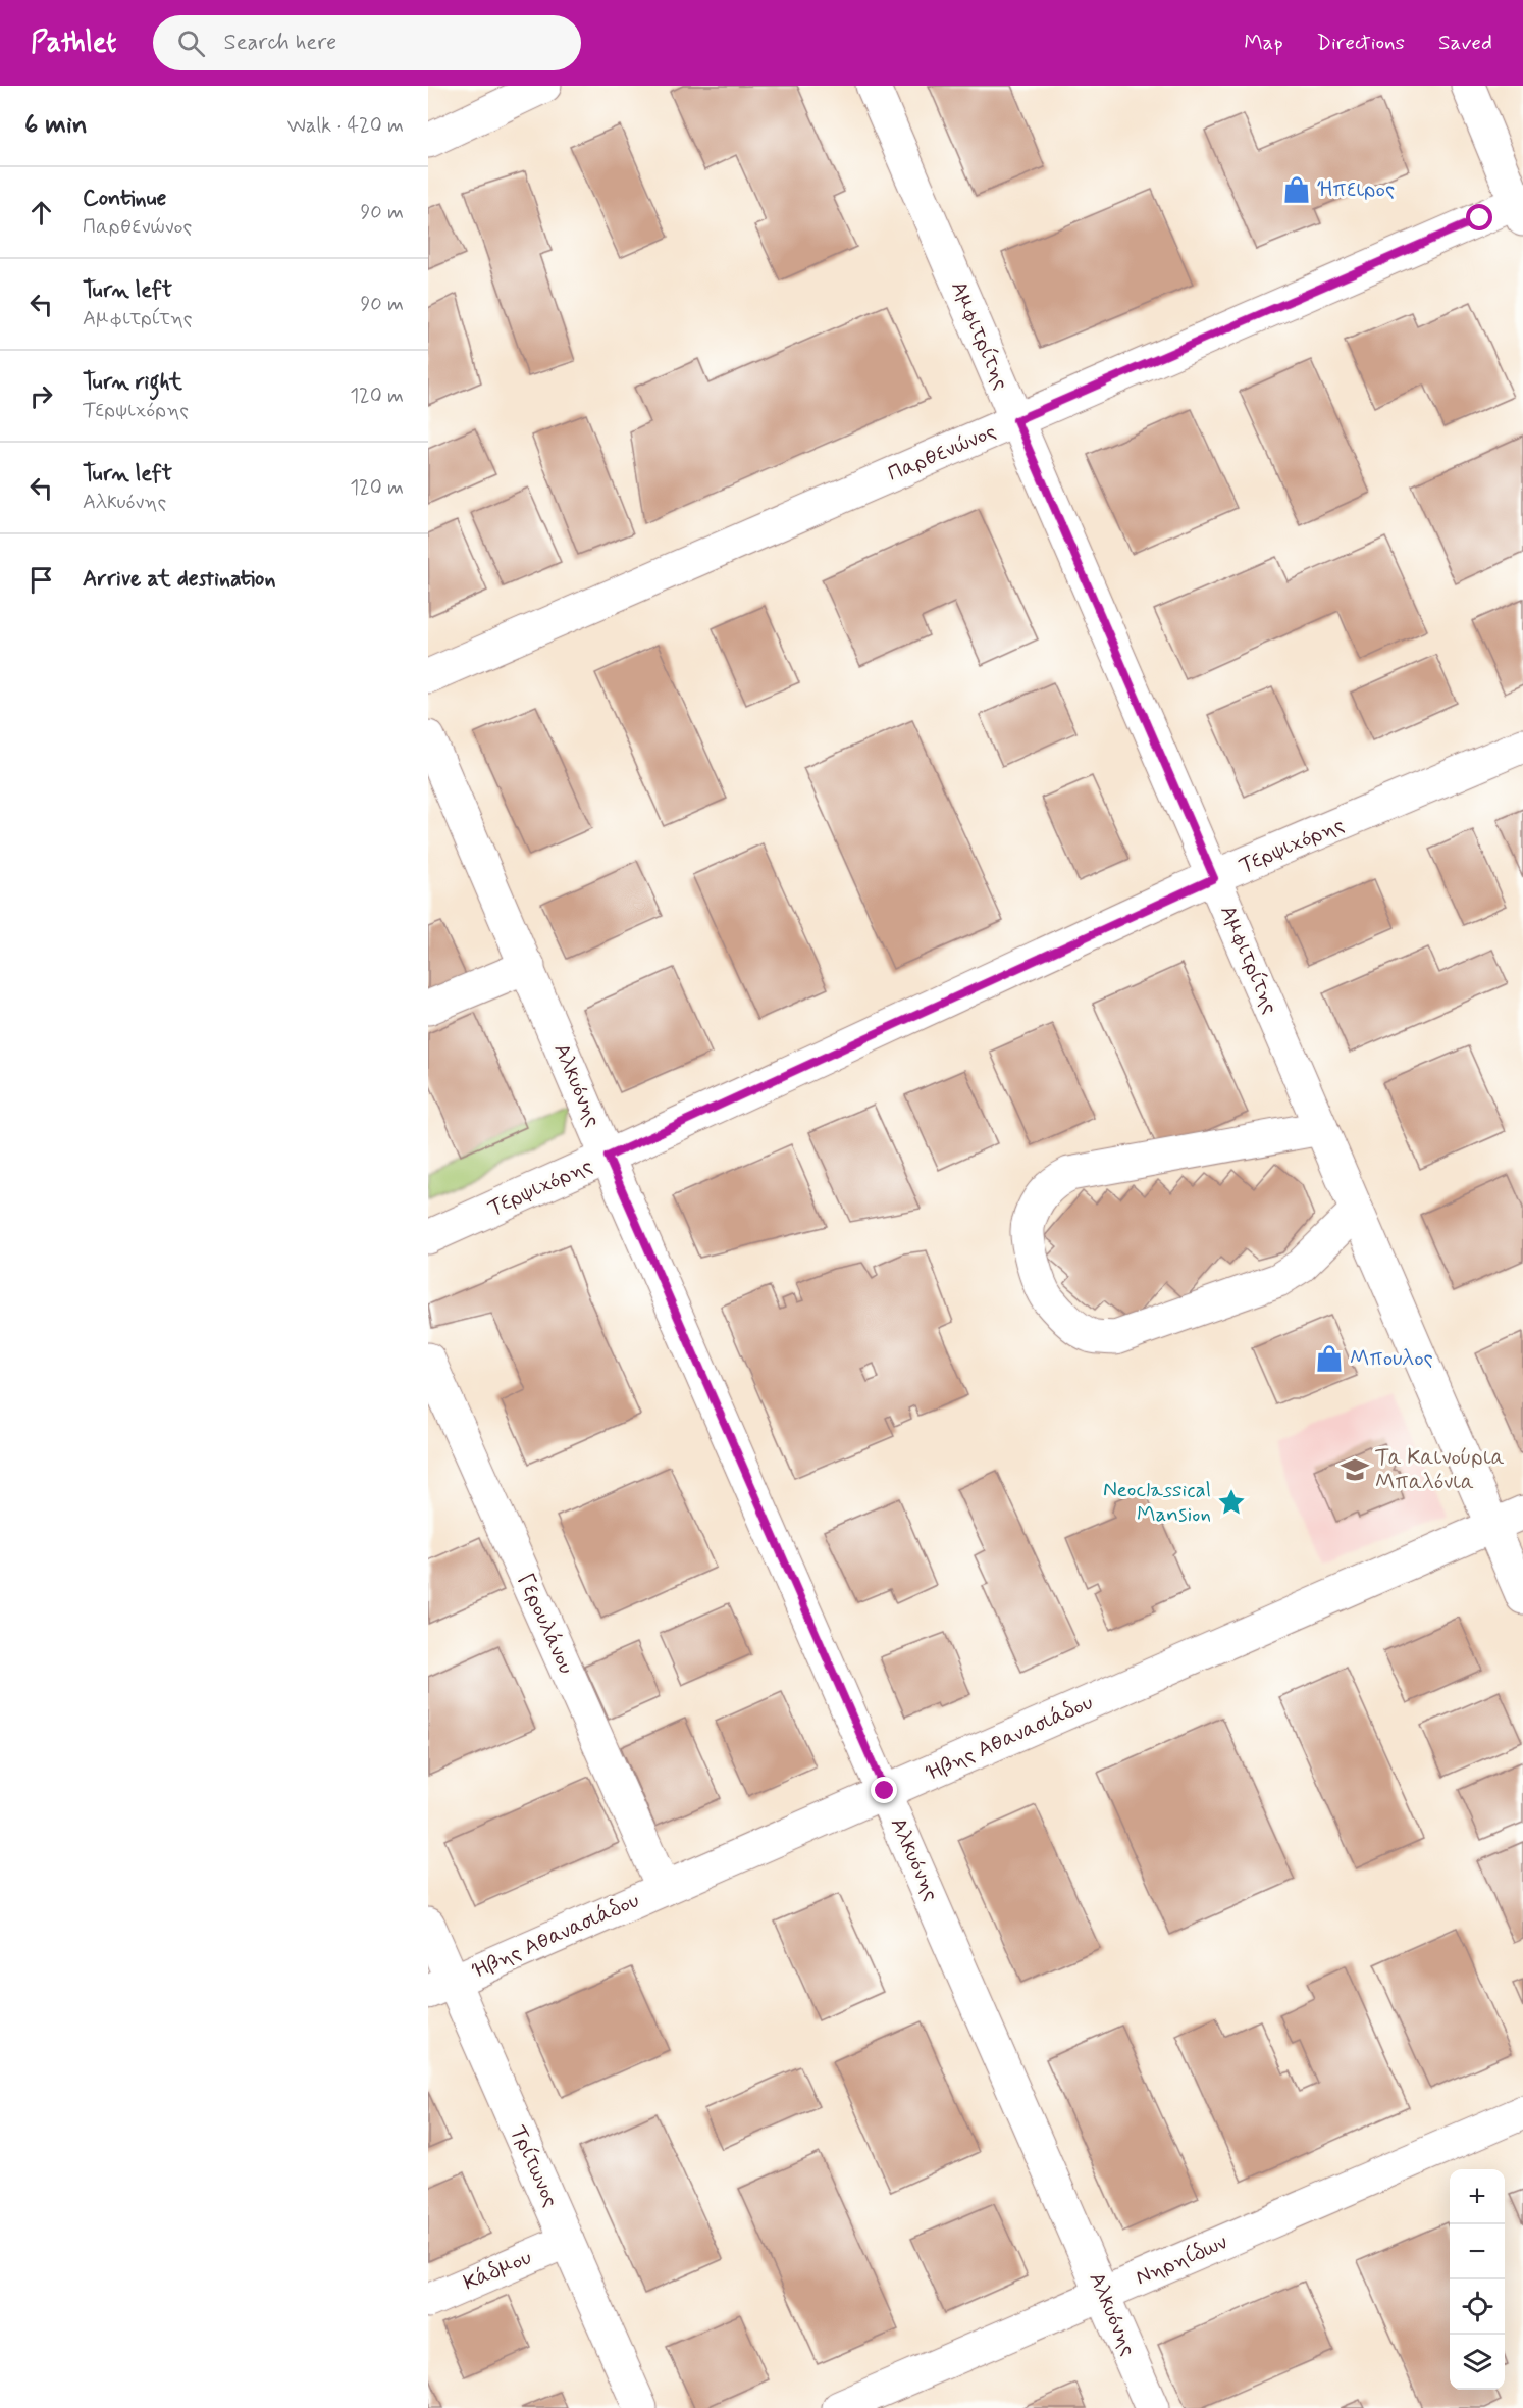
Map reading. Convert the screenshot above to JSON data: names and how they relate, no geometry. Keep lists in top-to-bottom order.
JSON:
{
  "streets": {
    "street": [
      "Αμφιτρίτης",
      "Παρθενώνος",
      "Τερψιχόρης",
      "Αλκυόνης",
      "Γερουλάνου",
      "Ήβης Αθανασιάδου",
      "Τρίτωνος",
      "Νηρηίδων",
      "Κάδμου"
    ]
  },
  "crossings": [
    ["Αμφιτρίτης", "Παρθενώνος"],
    ["Αμφιτρίτης", "Τερψιχόρης"],
    ["Αμφιτρίτης", "Ήβης Αθανασιάδου"],
    ["Τερψιχόρης", "Αλκυόνης"],
    ["Αλκυόνης", "Ήβης Αθανασιάδου"],
    ["Αλκυόνης", "Νηρηίδων"],
    ["Γερουλάνου", "Ήβης Αθανασιάδου"],
    ["Ήβης Αθανασιάδου", "Τρίτωνος"],
    ["Τρίτωνος", "Κάδμου"]
  ],
  "places": {
    "shop": ["Ήπειρος", "Μπουλος"],
    "school or university": ["Τα Καινούρια Μπαλόνια"],
    "place": ["Neoclassical Mansion"]
  },
  "page": {
    "header": "Pathlet",
    "search": "Search here",
    "nav": ["Map", "Directions", "Saved"],
    "heading": ["6 min", "Walk · 420 m"],
    "list": [
      ["Continue", "Παρθενώνος", "90 m"],
      ["Turn left", "Αμφιτρίτης", "90 m"],
      ["Turn right", "Τερψιχόρης", "120 m"],
      ["Turn left", "Αλκυόνης", "120 m"],
      "Arrive at destination"
    ],
    "map_buttons": ["+", "−"]
  }
}
